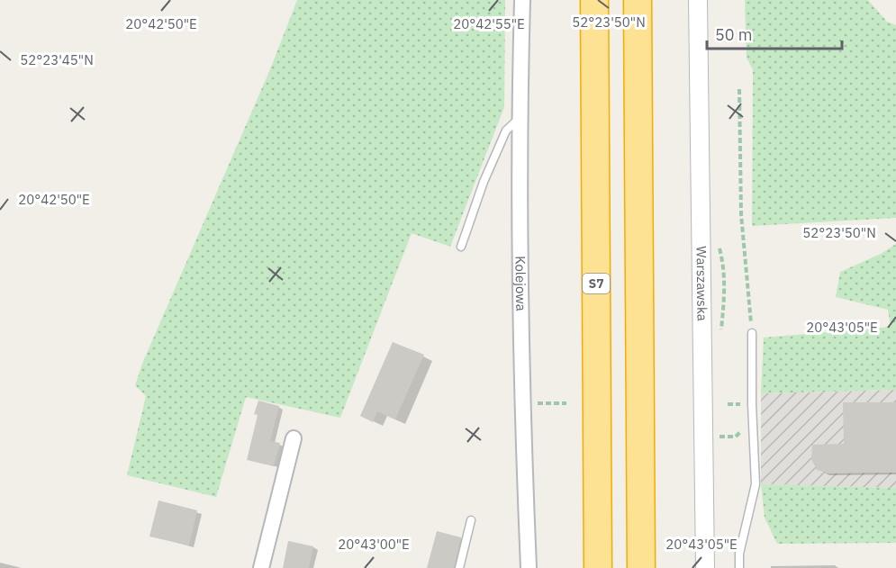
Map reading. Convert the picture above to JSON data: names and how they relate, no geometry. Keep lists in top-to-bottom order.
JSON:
{
  "streets": {
    "highway": ["S7"],
    "street": ["Kolejowa", "Warszawska"]
  },
  "scale_bar": "50 m",
  "coordinates": [
    "52°23'50\"N",
    "20°42'50\"E",
    "20°42'55\"E",
    "52°23'45\"N",
    "20°43'05\"E",
    "20°43'00\"E"
  ]
}
